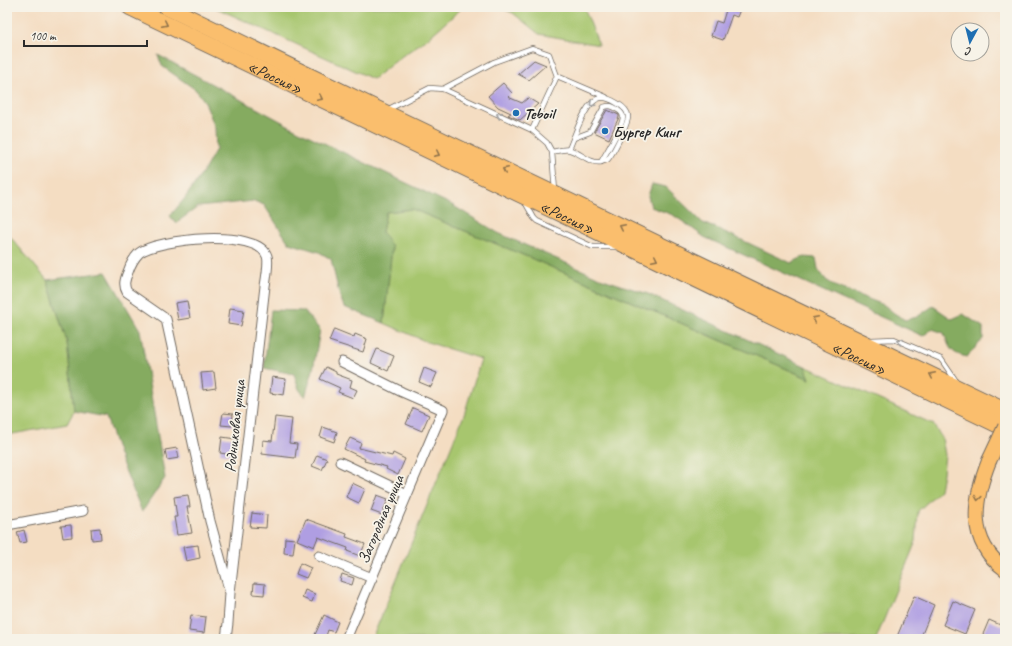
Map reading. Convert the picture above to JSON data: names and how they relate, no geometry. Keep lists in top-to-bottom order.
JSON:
{
  "streets": {
    "highway": ["«Россия»"],
    "street": ["Родниковая улица", "Загородная улица"]
  },
  "places": ["Teboil", "Бургер Кинг"],
  "scale_bar": "100 m",
  "north": "bottom"
}
